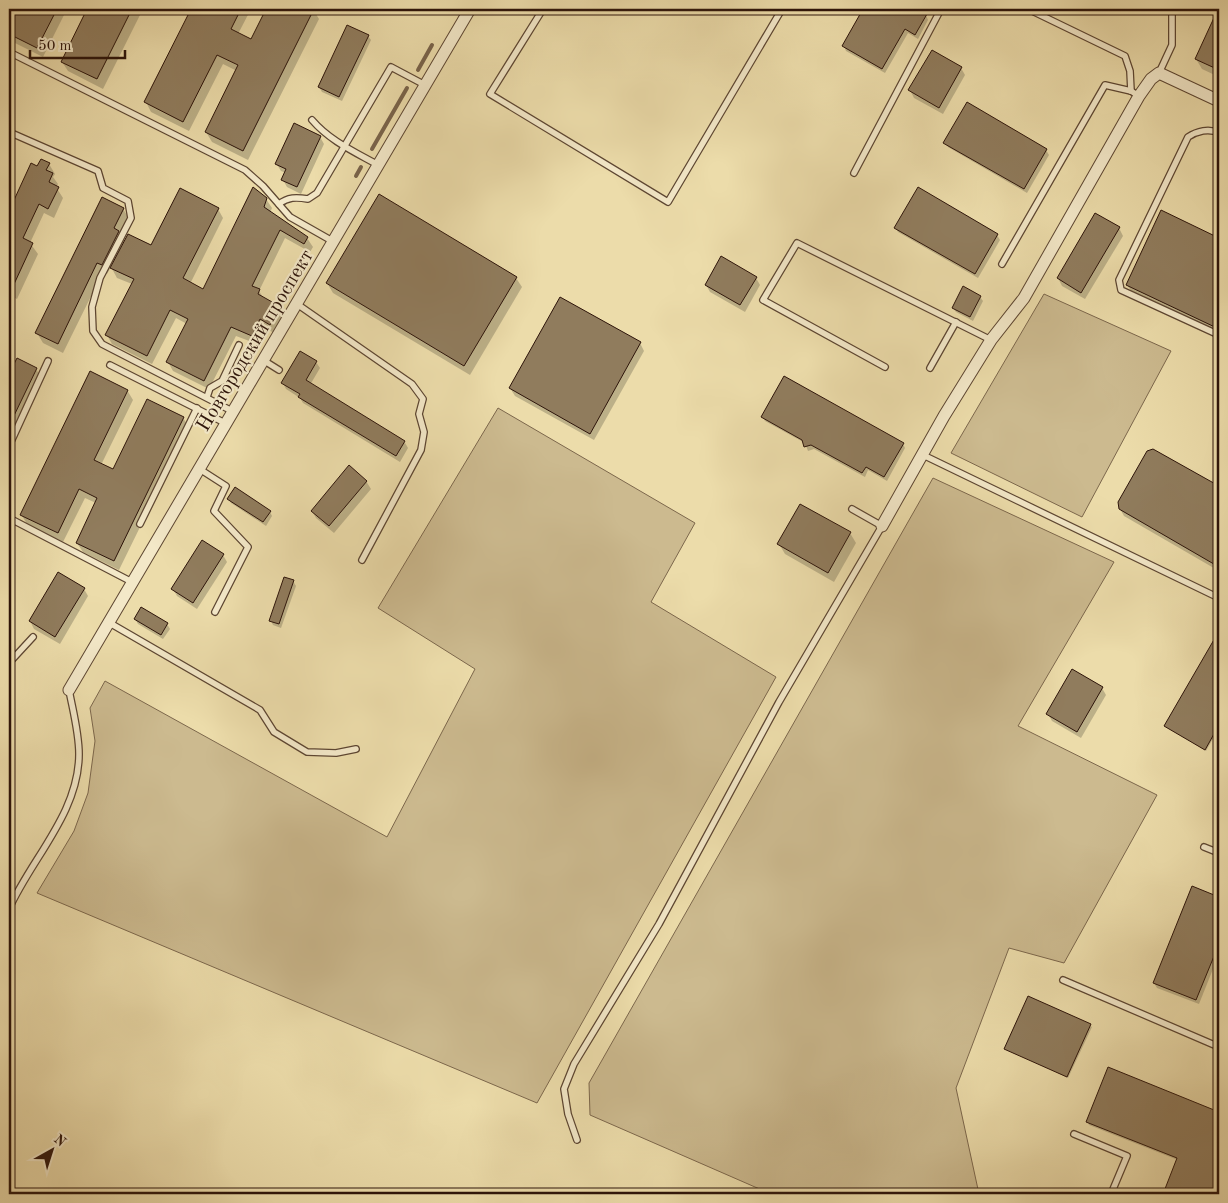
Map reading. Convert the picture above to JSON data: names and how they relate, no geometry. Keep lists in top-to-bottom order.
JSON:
{
  "streets": {
    "street": ["Новгородский проспект"]
  },
  "scale_bar": "50 m",
  "north": "top right"
}
